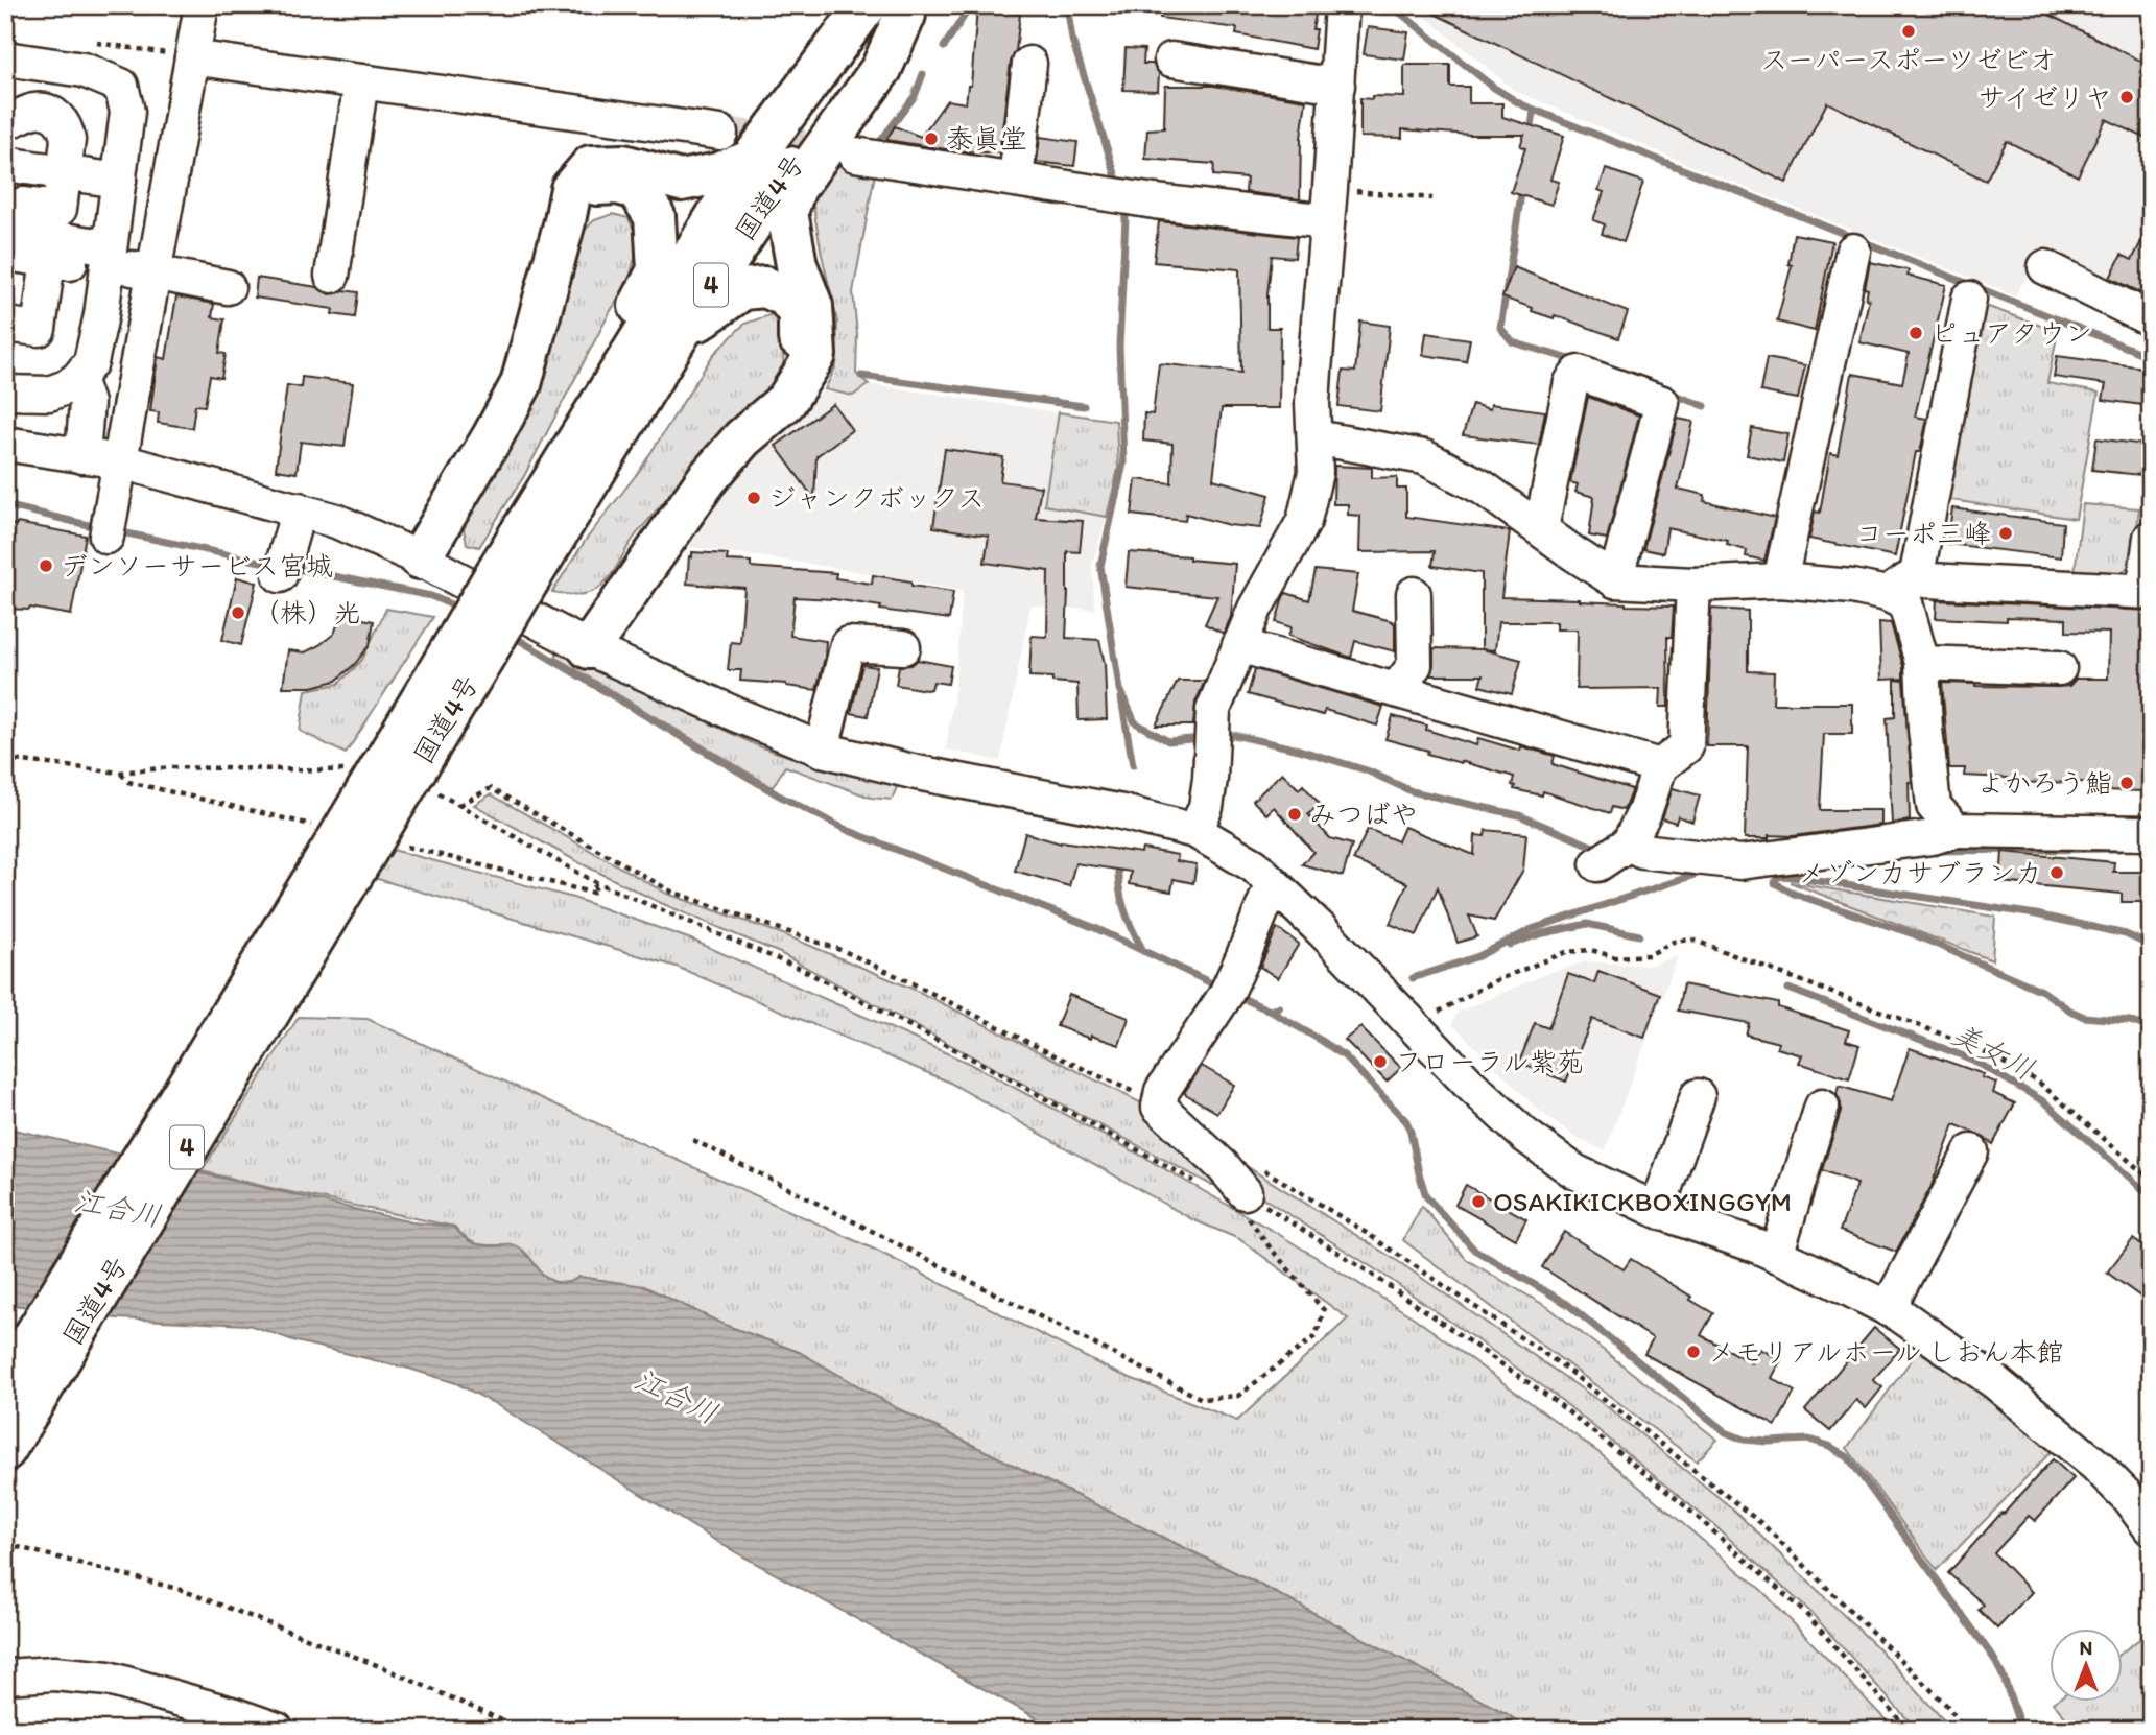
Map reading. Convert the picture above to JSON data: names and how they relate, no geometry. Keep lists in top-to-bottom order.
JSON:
{
  "streets": {
    "highway": ["国道4号", "4"]
  },
  "water": ["美女川", "江合川"],
  "places": [
    "スーパースポーツゼビオ",
    "サイゼリヤ",
    "泰眞堂",
    "ピュアタウン",
    "ジャンクボックス",
    "コーポ三峰",
    "デンソーサービス宮城",
    "（株）光",
    "よかろう鮨",
    "みつばや",
    "メゾンカサブランカ",
    "フローラル紫苑",
    "OSAKIKICKBOXINGGYM",
    "メモリアルホール しおん本館"
  ],
  "north": "top"
}
